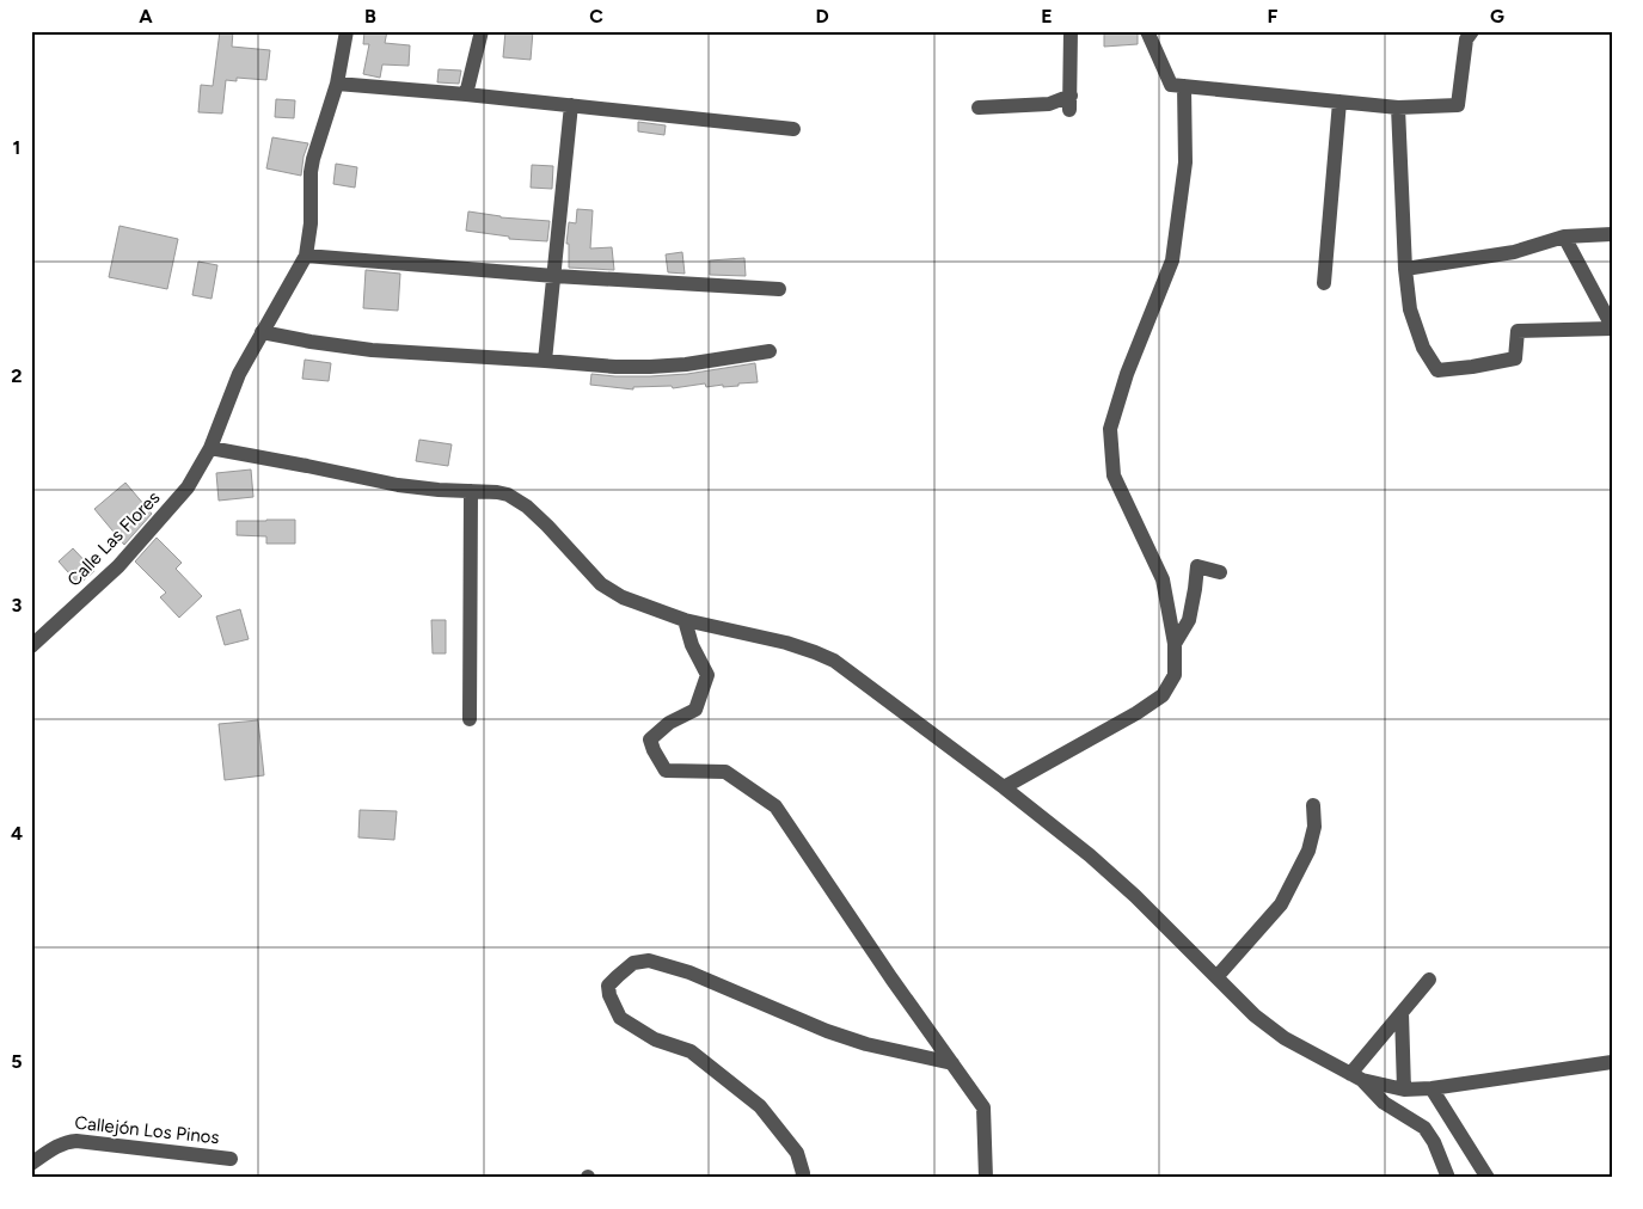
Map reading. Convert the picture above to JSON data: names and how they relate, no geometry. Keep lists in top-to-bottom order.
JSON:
{
  "streets": {
    "street": ["Calle Las Flores", "Callejón Los Pinos"]
  },
  "grid": {
    "columns": [
      "A",
      "B",
      "C",
      "D",
      "E",
      "F",
      "G"
    ],
    "rows": [
      "1",
      "2",
      "3",
      "4",
      "5"
    ]
  }
}
